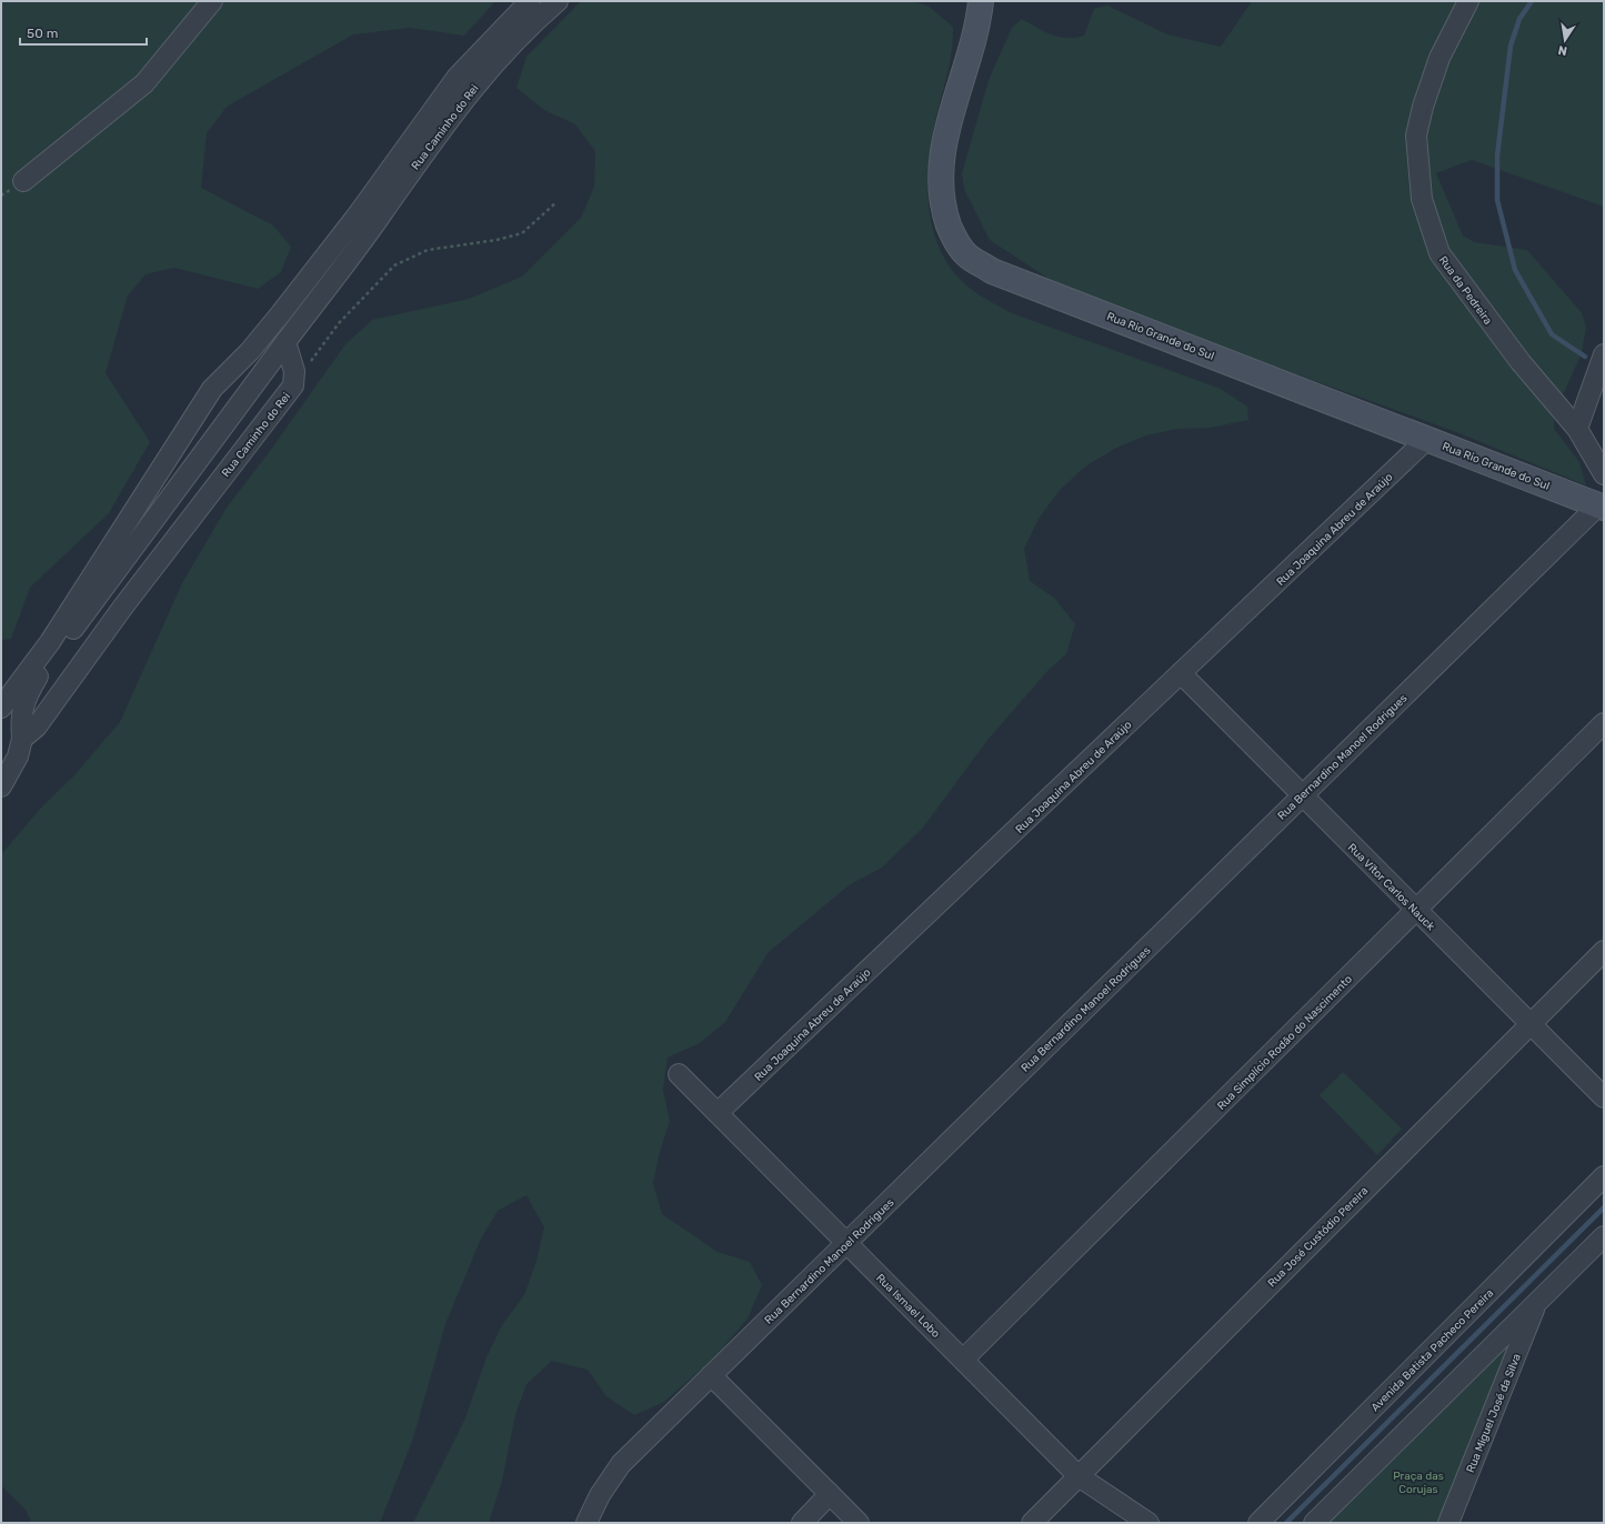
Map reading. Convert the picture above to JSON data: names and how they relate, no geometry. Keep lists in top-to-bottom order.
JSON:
{
  "streets": {
    "street": [
      "Rua Caminho do Rei",
      "Rua da Pedreira",
      "Rua Rio Grande do Sul",
      "Rua Joaquina Abreu de Araújo",
      "Rua Bernardino Manoel Rodrigues",
      "Rua Vítor Carlos Nauck",
      "Rua Simplício Rodão do Nascimento",
      "Rua José Custódio Pereira",
      "Rua Ismael Lobo",
      "Avenida Batista Pacheco Pereira",
      "Rua Miguel José da Silva"
    ]
  },
  "crossings": [
    ["Rua Rio Grande do Sul", "Rua Joaquina Abreu de Araújo"],
    ["Rua Rio Grande do Sul", "Rua Bernardino Manoel Rodrigues"],
    ["Rua Joaquina Abreu de Araújo", "Rua Vítor Carlos Nauck"],
    ["Rua Joaquina Abreu de Araújo", "Rua Ismael Lobo"],
    ["Rua Bernardino Manoel Rodrigues", "Rua Vítor Carlos Nauck"],
    ["Rua Bernardino Manoel Rodrigues", "Rua Ismael Lobo"],
    ["Rua Vítor Carlos Nauck", "Rua Simplício Rodão do Nascimento"],
    ["Rua Vítor Carlos Nauck", "Rua José Custódio Pereira"],
    ["Rua Simplício Rodão do Nascimento", "Rua Ismael Lobo"],
    ["Rua José Custódio Pereira", "Rua Ismael Lobo"]
  ],
  "parks": ["Praça das Corujas"],
  "scale_bar": "50 m",
  "north": "bottom"
}
